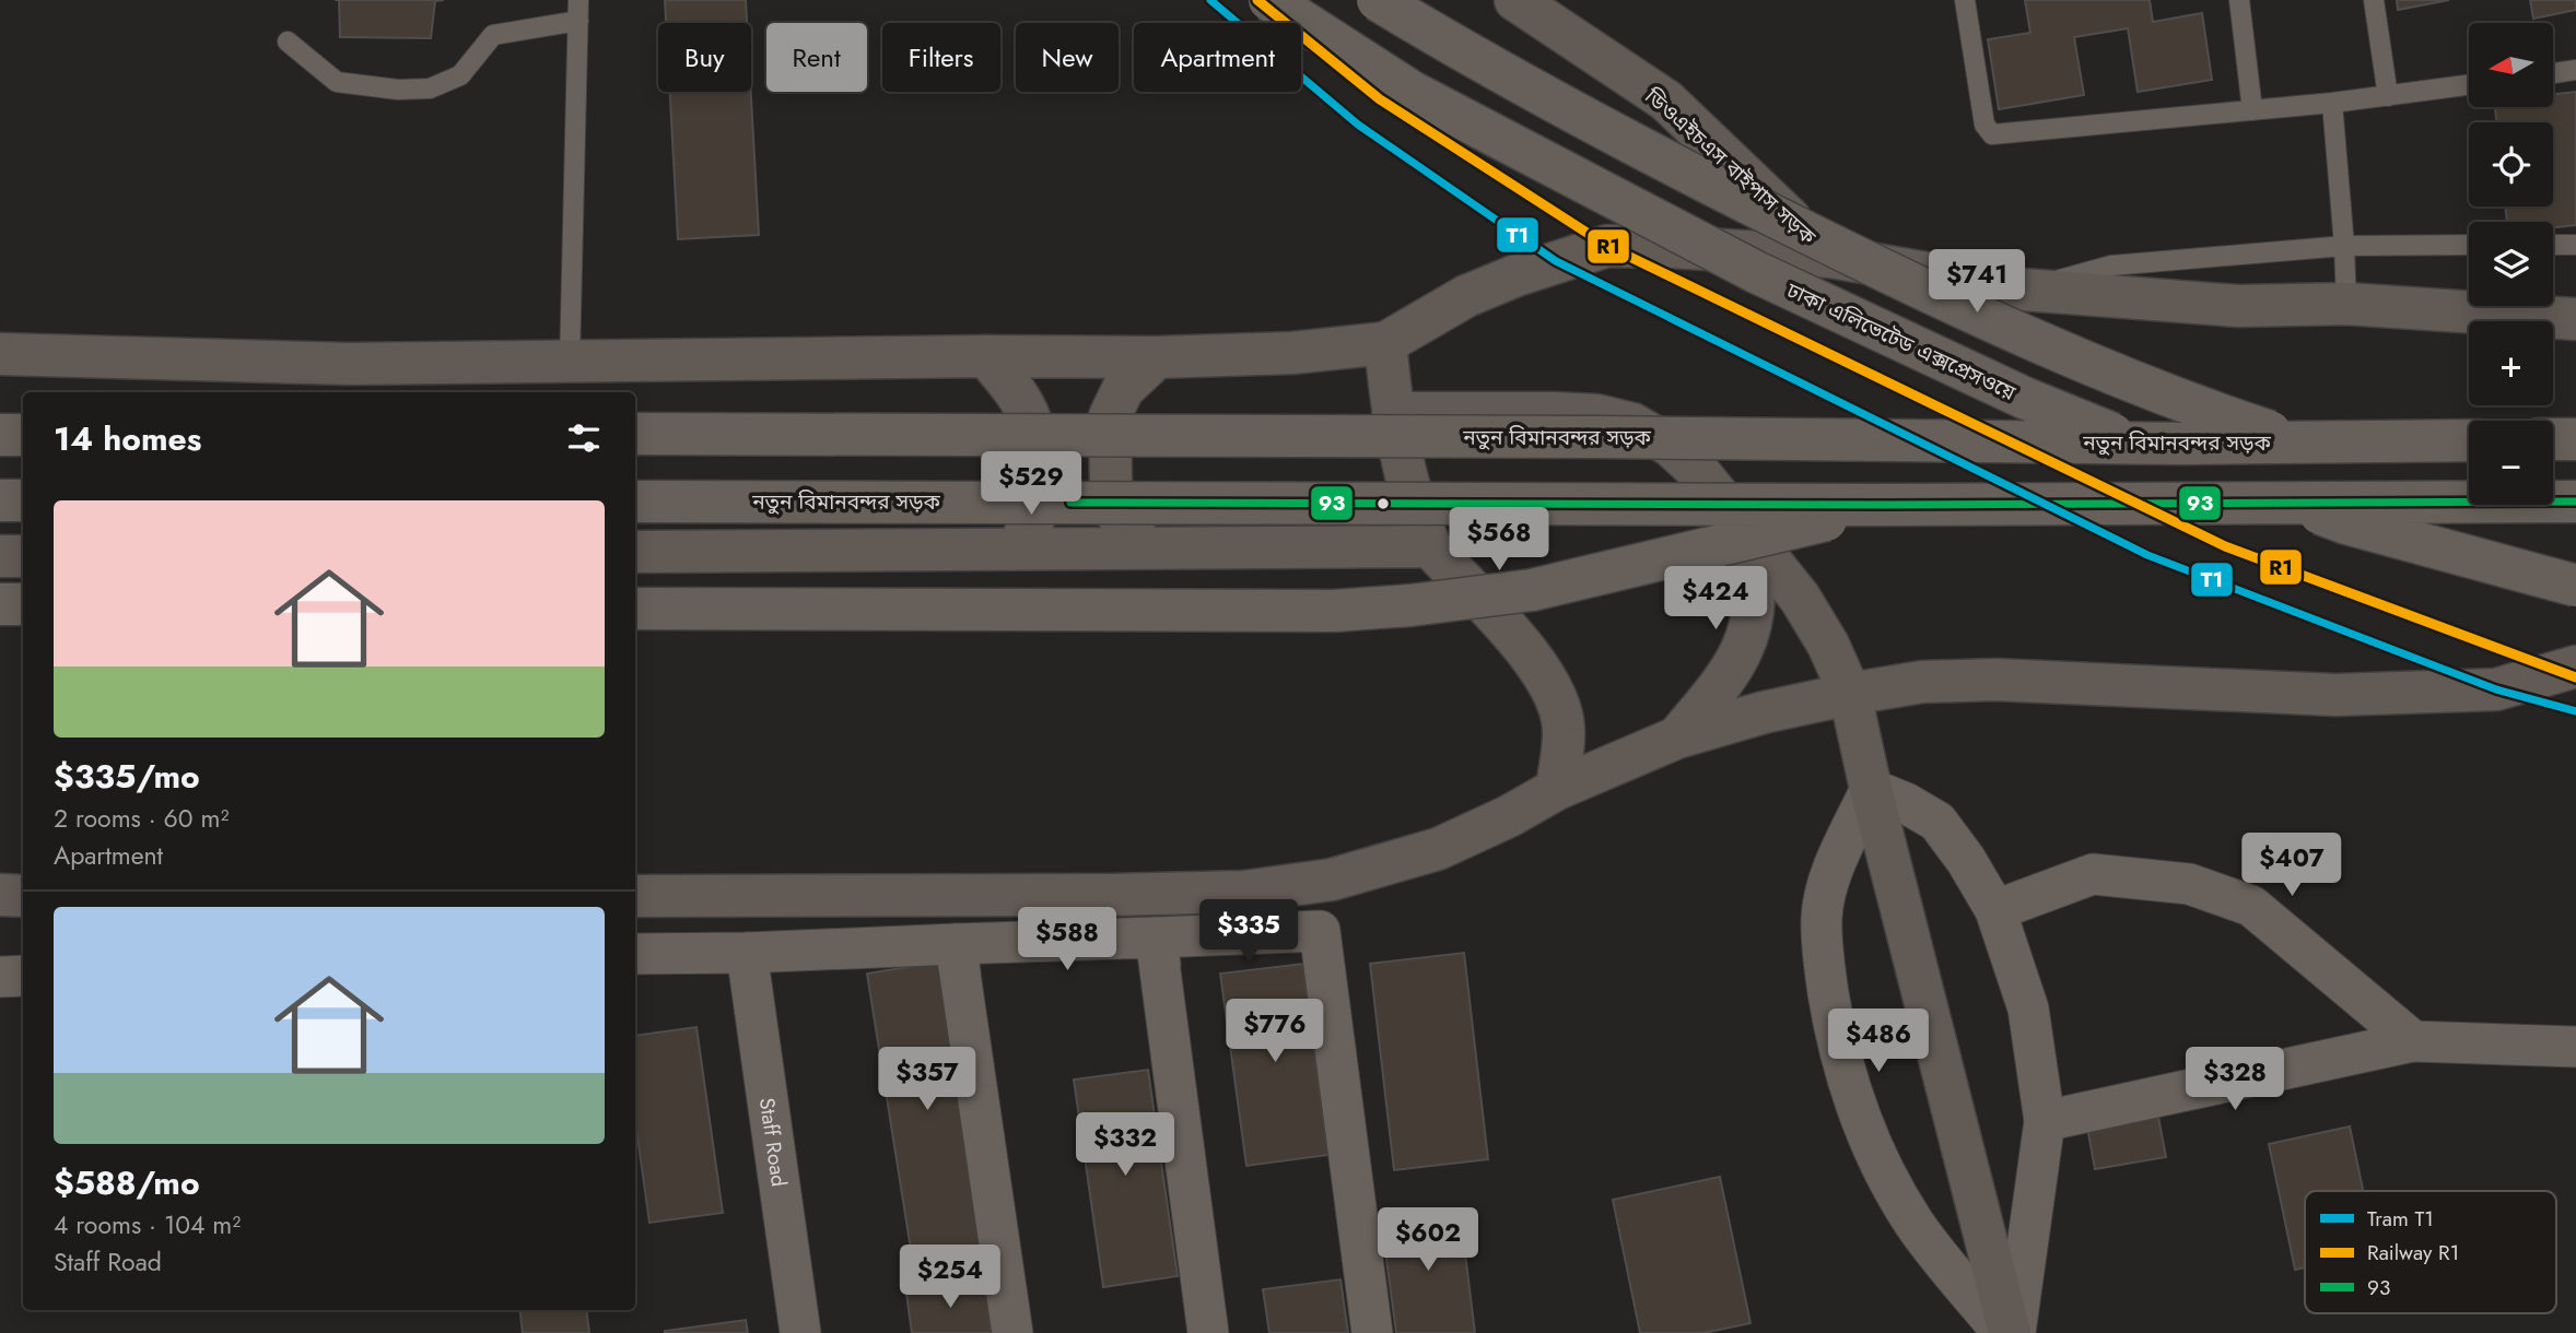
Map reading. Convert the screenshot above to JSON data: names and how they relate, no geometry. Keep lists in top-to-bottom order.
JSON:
{
  "streets": {
    "highway": ["ঢাকা এলিভেটেড এক্সপ্রেসওয়ে", "নতুন বিমানবন্দর সড়ক"],
    "main road": ["ডিওএইচএস বাইপাস সড়ক"],
    "street": ["Staff Road"]
  },
  "lines": ["tram line T1", "rail line R1", "transit line 93"],
  "legend": ["Tram T1", "Railway R1", "93"],
  "north": "left",
  "page": {
    "map_buttons": ["+", "−"],
    "chip": [
      "Buy",
      "Rent",
      "Filters",
      "New",
      "Apartment"
    ],
    "price": [
      "$741",
      "$529",
      "$568",
      "$424",
      "$407",
      "$335",
      "$588",
      "$776",
      "$486",
      "$357",
      "$328",
      "$332",
      "$602",
      "$254"
    ],
    "heading": "14 homes",
    "list": [
      {
        "name": "$335/mo",
        "note": "2 rooms · 60 m² · Apartment"
      },
      {
        "name": "$588/mo",
        "note": "4 rooms · 104 m² · Staff Road"
      }
    ]
  }
}
